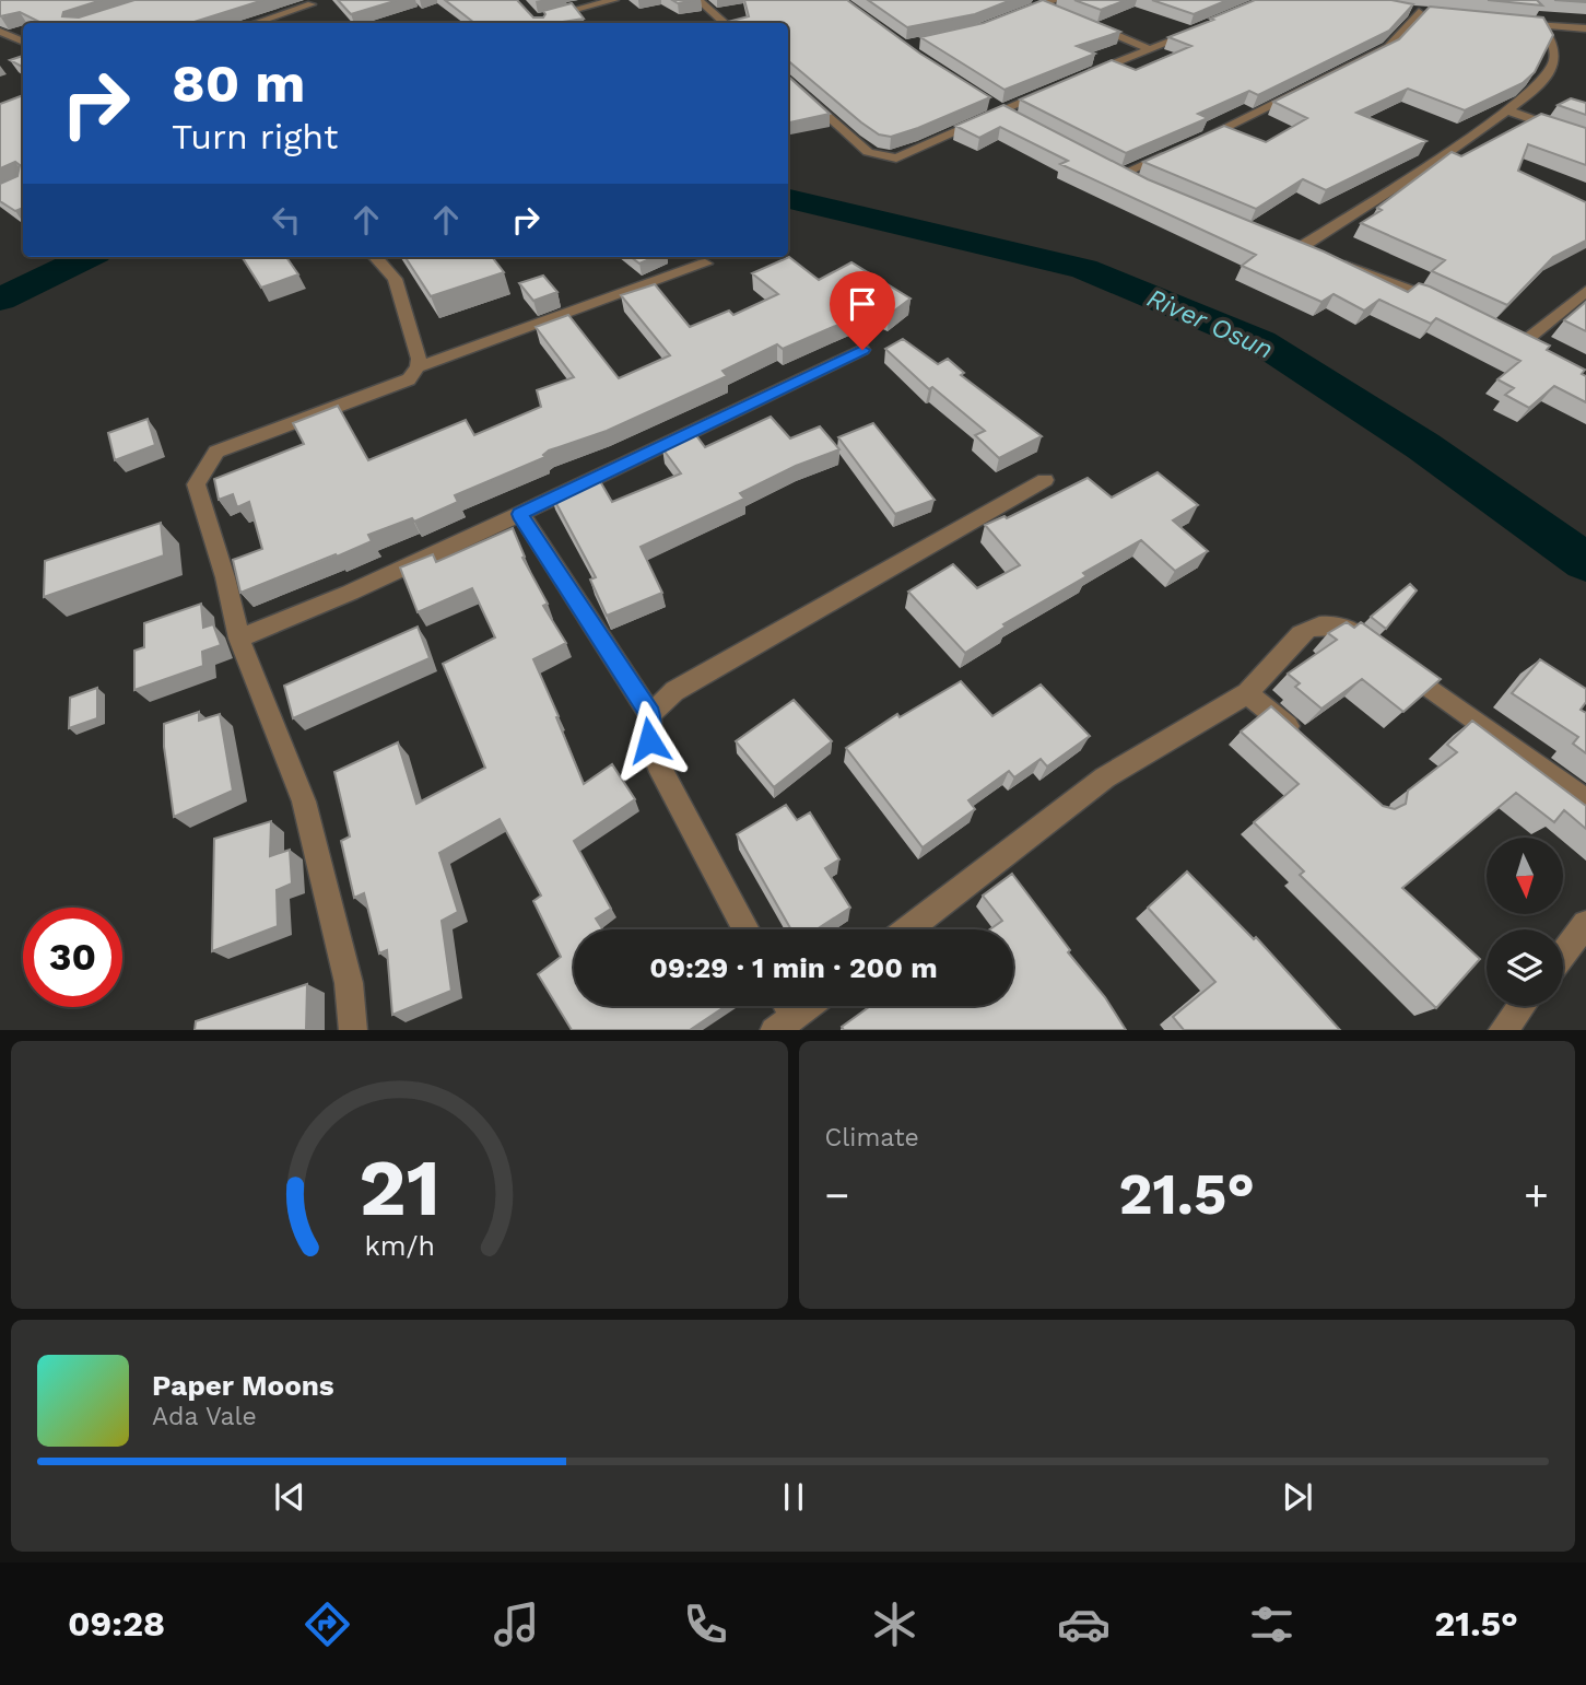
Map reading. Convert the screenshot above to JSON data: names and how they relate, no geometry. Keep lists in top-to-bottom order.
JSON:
{
  "water": ["River Osun"],
  "north": "bottom",
  "page": {
    "turn": ["80 m", "Turn right"],
    "limit": "30",
    "trip": "09:29 · 1 min · 200 m",
    "tile": "Climate",
    "heat": ["−", "21.5°", "+"],
    "song": ["Paper Moons", "Ada Vale"],
    "tabs": ["09:28", "21.5°"],
    "gauge": ["21", "km/h"]
  }
}
